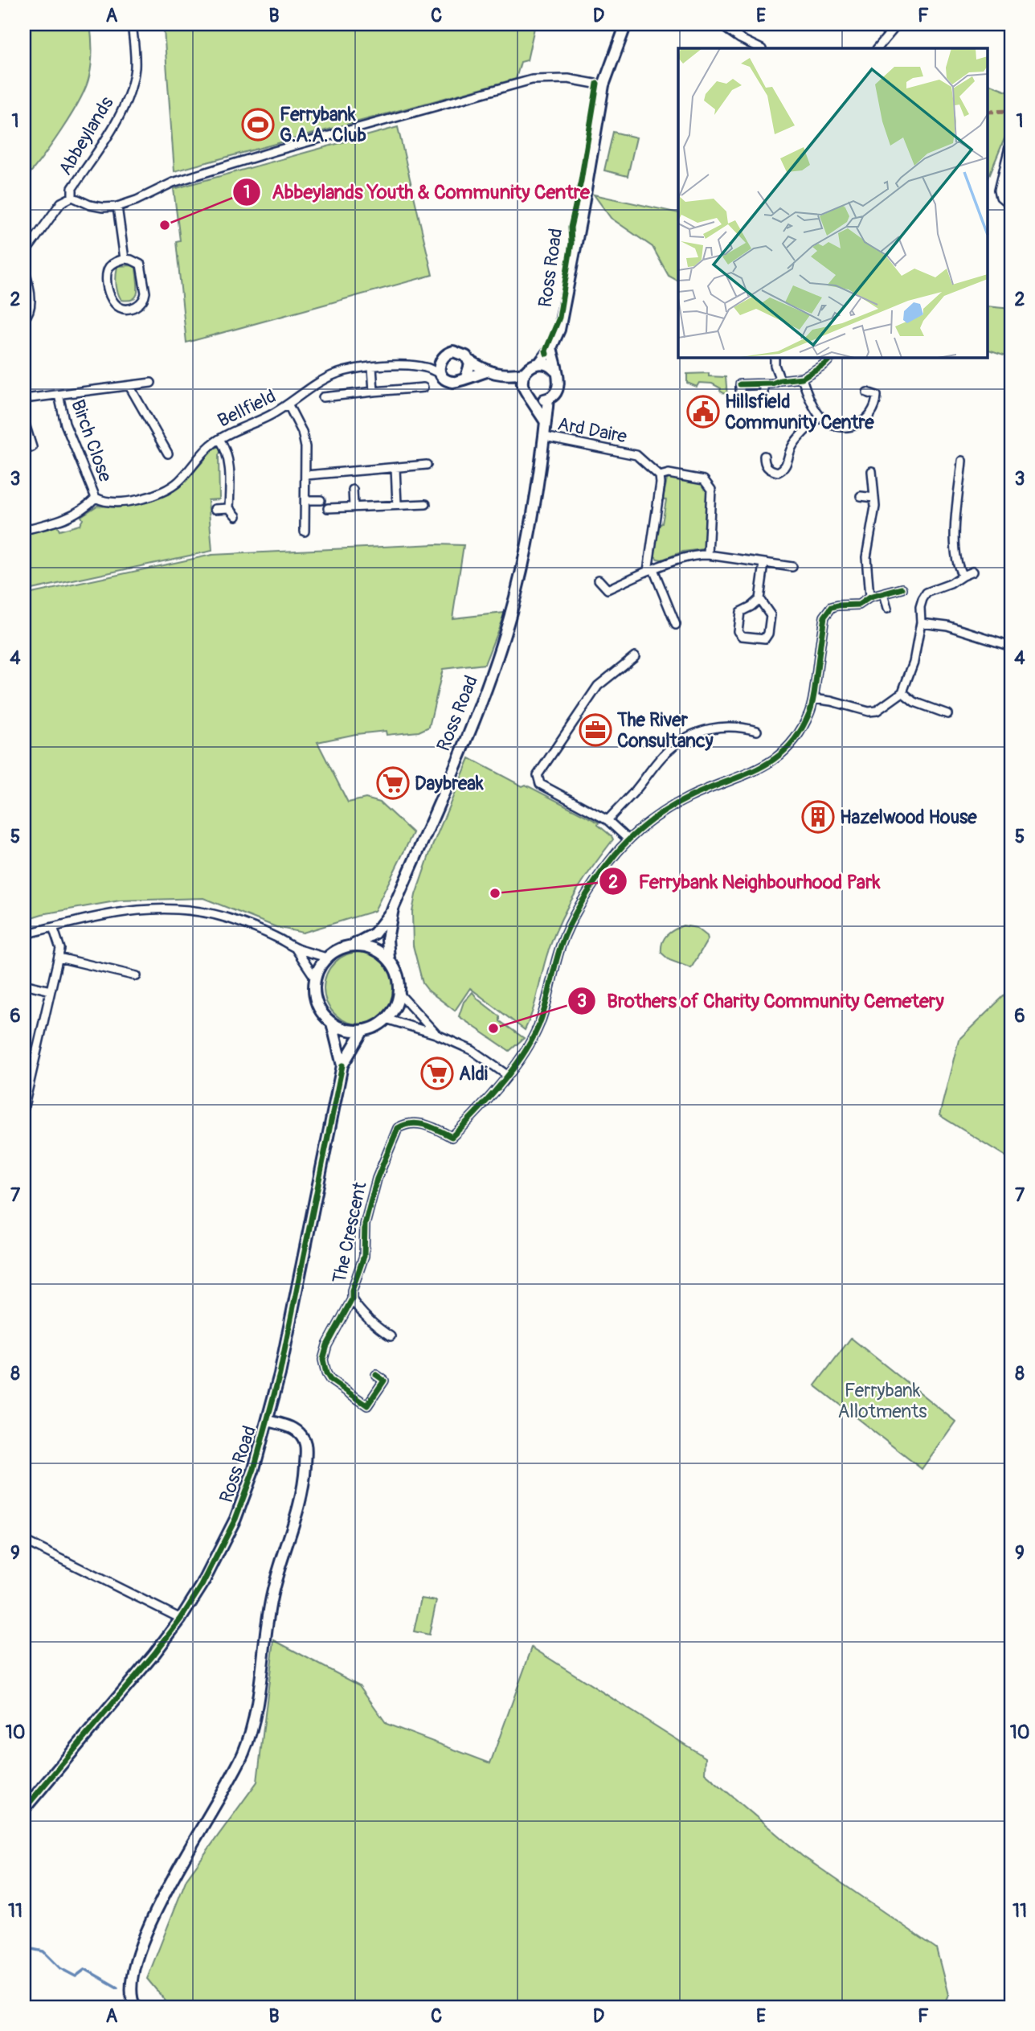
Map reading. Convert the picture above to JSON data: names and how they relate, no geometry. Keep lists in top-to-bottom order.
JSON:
{
  "streets": {
    "main road": ["Ross Road"],
    "street": [
      "Abbeylands",
      "Bellfield",
      "Ard Daire",
      "Birch Close",
      "The Crescent"
    ]
  },
  "crossings": [
    ["Abbeylands", "Ross Road"],
    ["Ross Road", "Ard Daire"],
    ["Bellfield", "Birch Close"]
  ],
  "parks": ["Ferrybank Allotments"],
  "places": {
    "sports": ["Ferrybank G.A.A. Club"],
    "other": ["Abbeylands Youth & Community Centre", "Ferrybank Neighbourhood Park", "Brothers of Charity Community Cemetery"],
    "public building": ["Hillsfield Community Centre"],
    "office": ["The River Consultancy"],
    "supermarket": ["Daybreak", "Aldi"],
    "building": ["Hazelwood House"]
  },
  "grid": {
    "columns": [
      "A",
      "B",
      "C",
      "D",
      "E",
      "F"
    ],
    "rows": [
      "1",
      "2",
      "3",
      "4",
      "5",
      "6",
      "7",
      "8",
      "9",
      "10",
      "11"
    ]
  }
}
